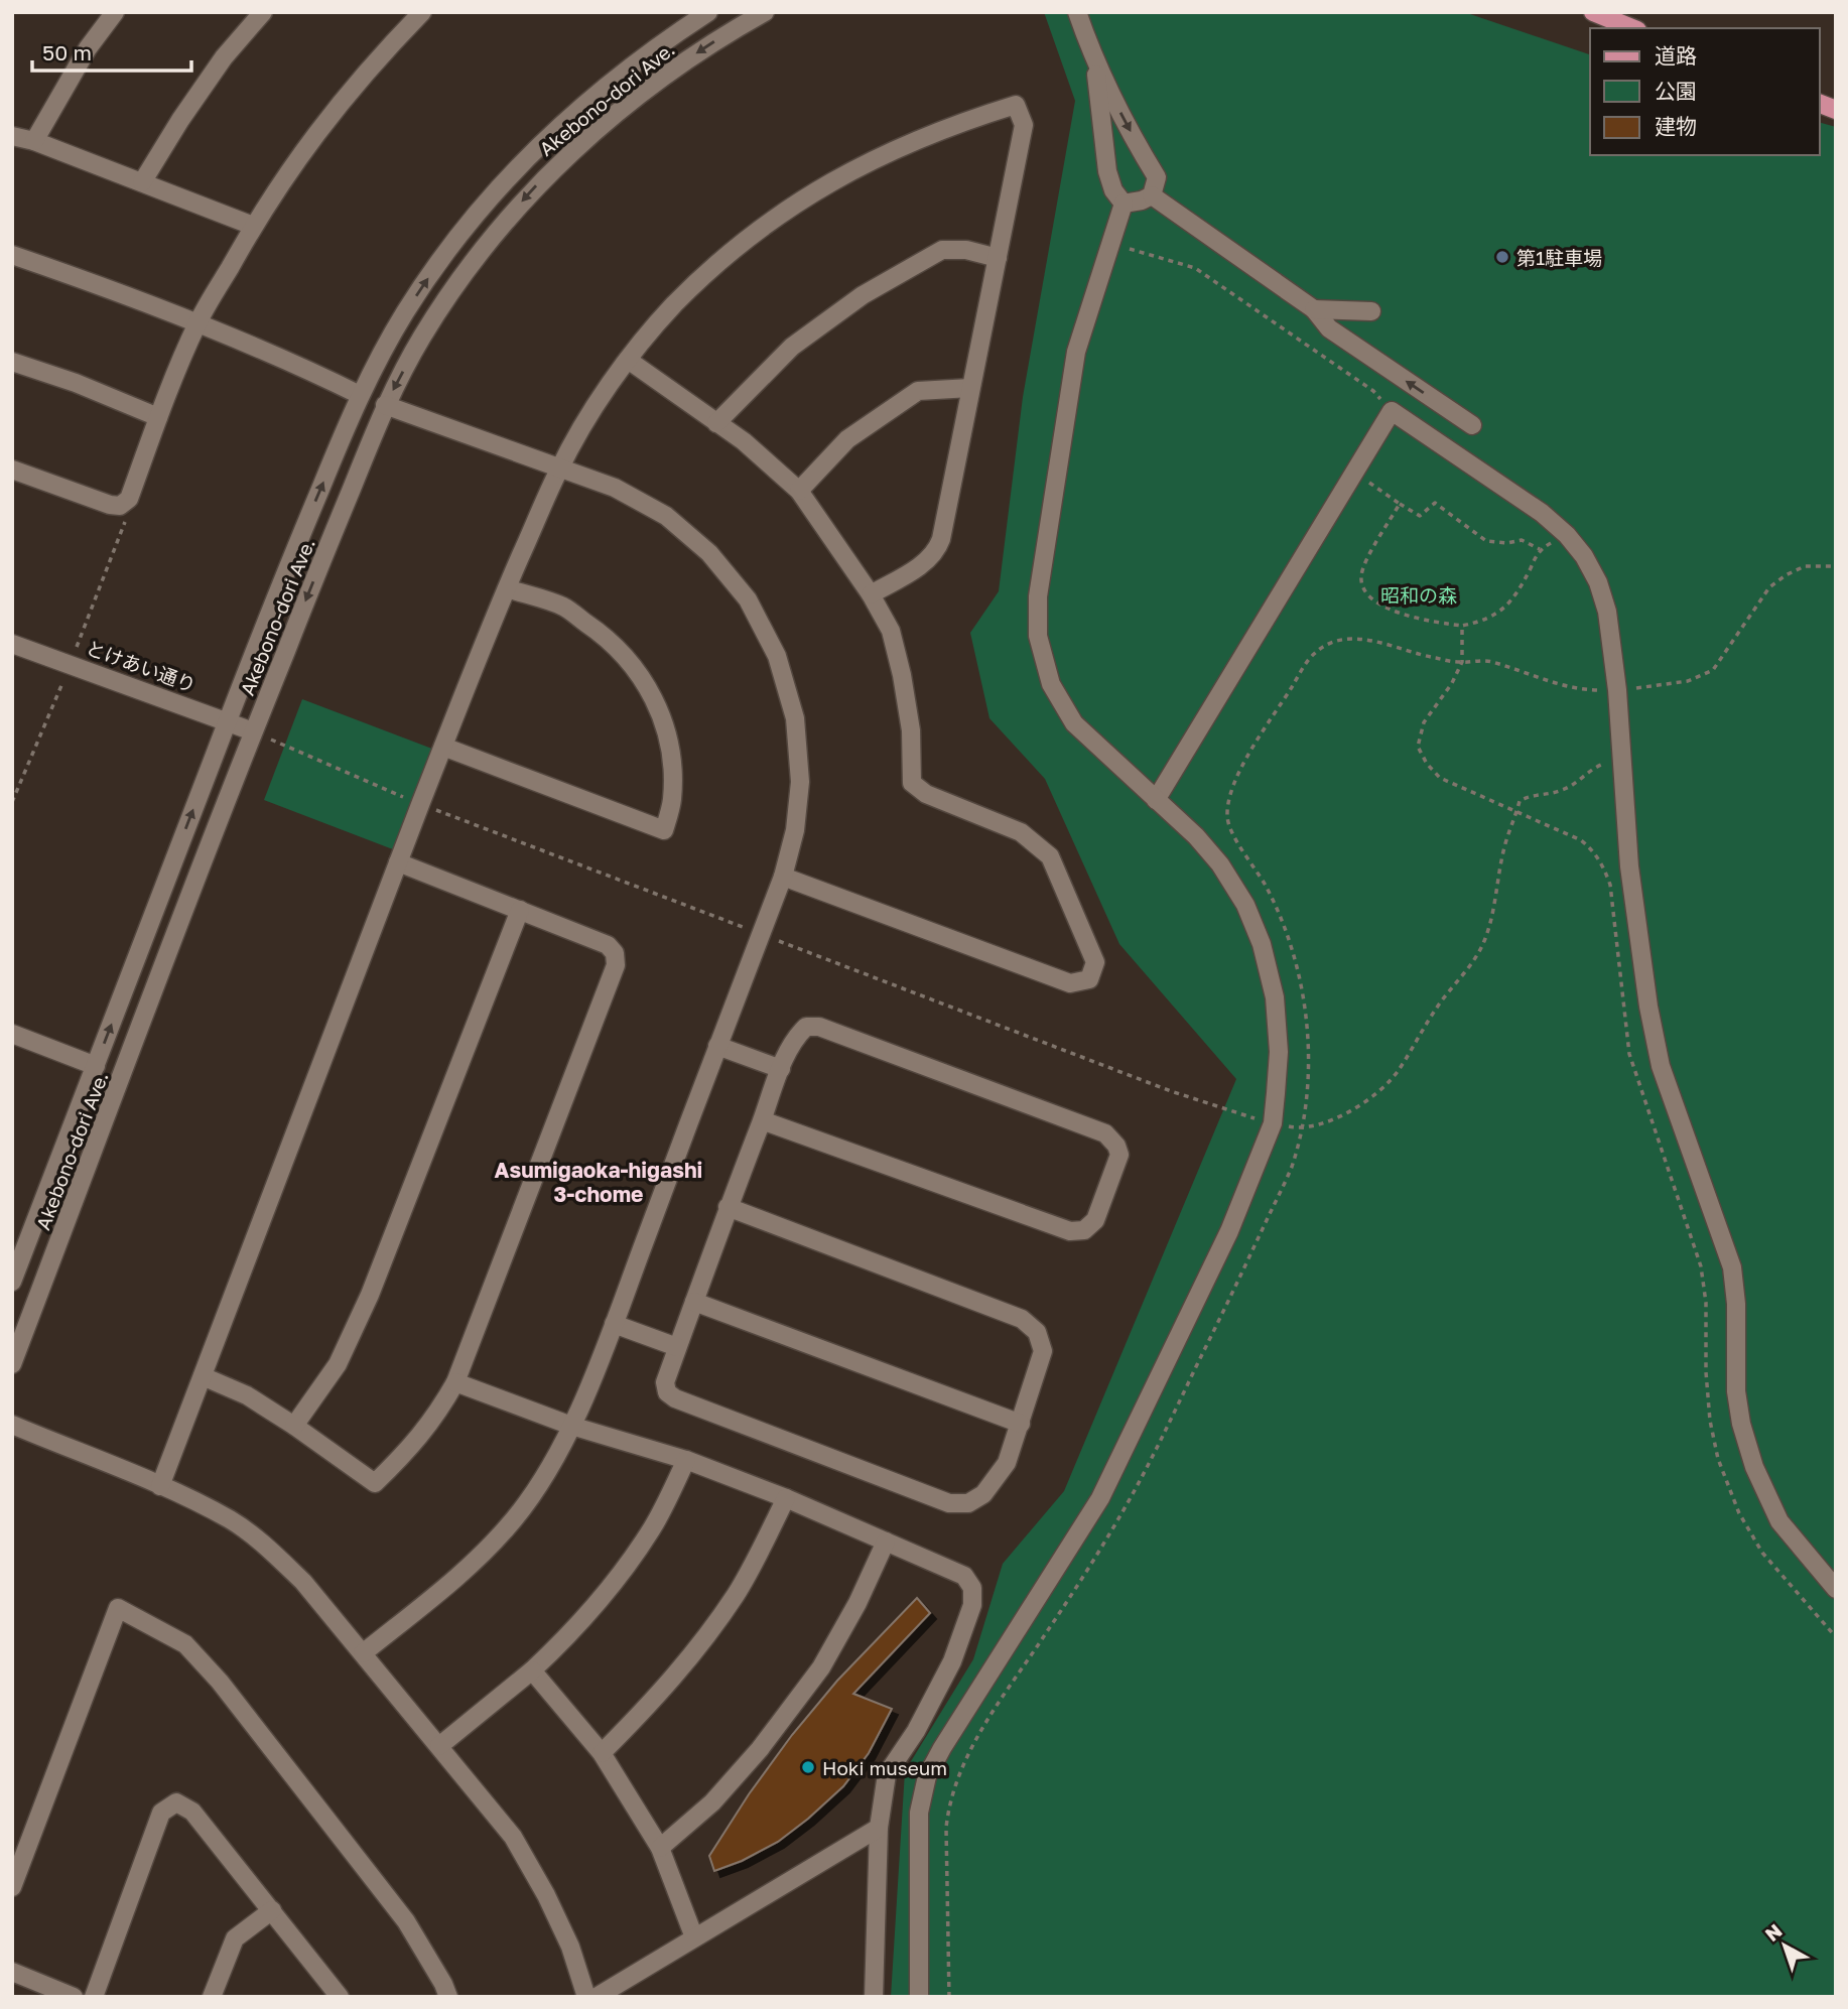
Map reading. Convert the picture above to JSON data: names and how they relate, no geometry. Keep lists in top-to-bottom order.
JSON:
{
  "streets": {
    "street": ["Akebono-dori Ave.", "とけあい通り"]
  },
  "crossings": [
    ["Akebono-dori Ave.", "とけあい通り"]
  ],
  "districts": ["Asumigaoka-higashi 3-chome"],
  "parks": ["昭和の森"],
  "places": ["第1駐車場", "Hoki museum"],
  "legend": ["道路", "公園", "建物"],
  "scale_bar": "50 m",
  "north": "top left"
}
